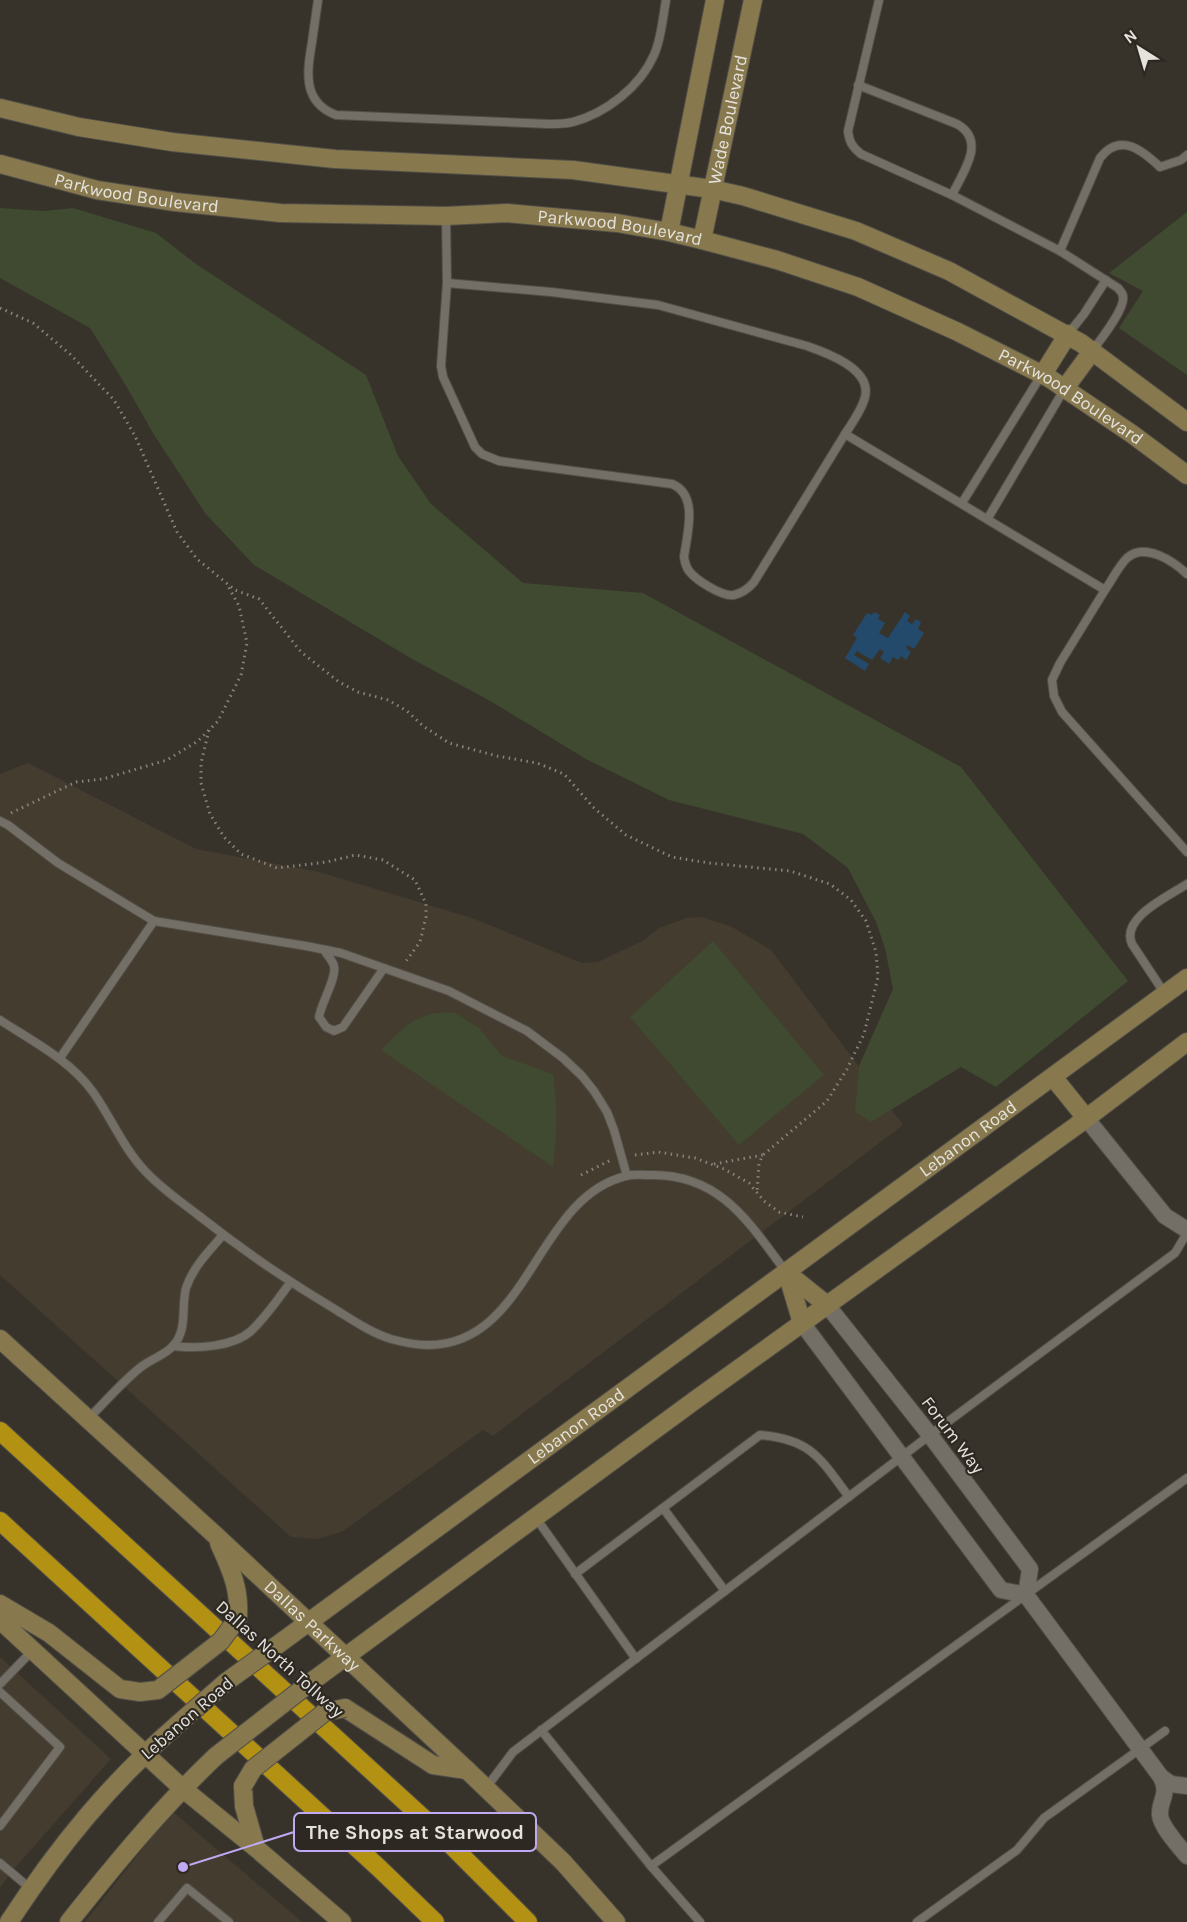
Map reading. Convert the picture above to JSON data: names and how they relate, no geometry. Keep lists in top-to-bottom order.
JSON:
{
  "streets": {
    "highway": ["Dallas North Tollway"],
    "main road": [
      "Wade Boulevard",
      "Parkwood Boulevard",
      "Lebanon Road",
      "Dallas Parkway"
    ],
    "street": ["Forum Way"]
  },
  "crossings": [
    ["Wade Boulevard", "Parkwood Boulevard"],
    ["Lebanon Road", "Dallas Parkway"]
  ],
  "places": ["The Shops at Starwood"],
  "north": "top left"
}
